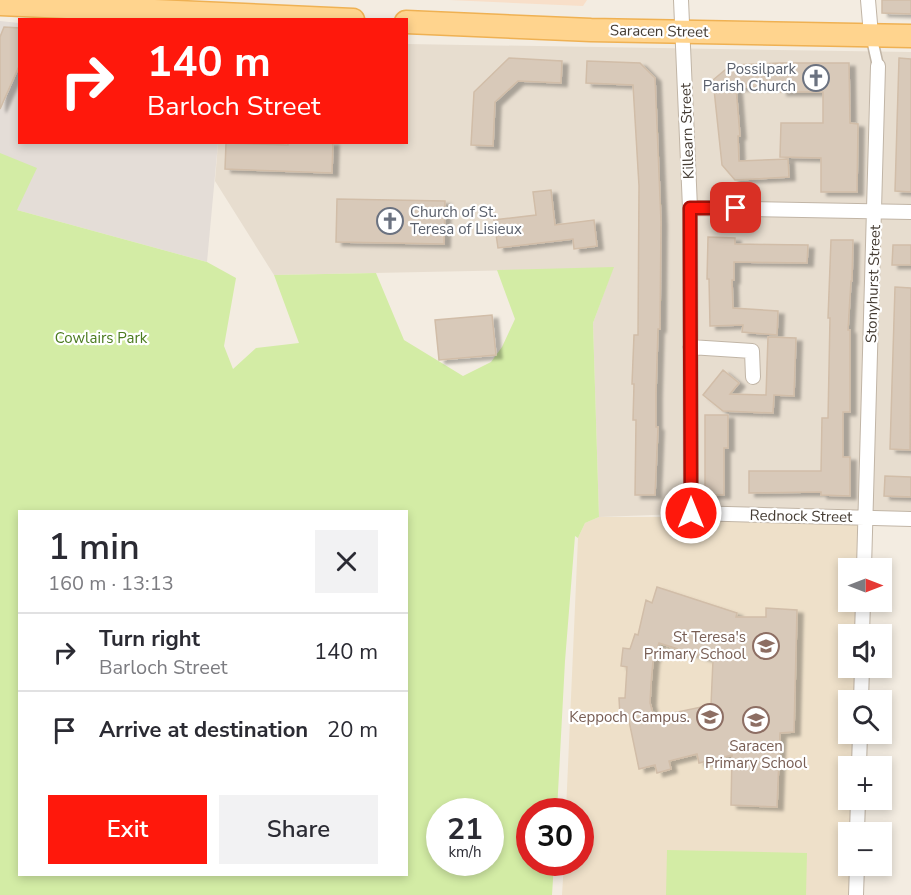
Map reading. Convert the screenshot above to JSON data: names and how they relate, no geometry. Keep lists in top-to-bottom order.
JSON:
{
  "streets": {
    "main road": ["Saracen Street"],
    "street": ["Killearn Street", "Stonyhurst Street", "Rednock Street"]
  },
  "crossings": [
    ["Saracen Street", "Killearn Street"],
    ["Saracen Street", "Stonyhurst Street"],
    ["Killearn Street", "Rednock Street"],
    ["Stonyhurst Street", "Rednock Street"]
  ],
  "parks": ["Cowlairs Park"],
  "places": {
    "church": ["Possilpark Parish Church", "Church of St. Teresa of Lisieux"],
    "school or university": ["St Teresa's Primary School", "Keppoch Campus.", "Saracen Primary School"]
  },
  "north": "right",
  "page": {
    "turn": ["140 m", "Barloch Street"],
    "heading": ["1 min", "160 m · 13:13"],
    "map_buttons": ["+", "−"],
    "list": [
      {
        "name": "Turn right",
        "note": "Barloch Street",
        "value": "140 m"
      },
      {
        "name": "Arrive at destination",
        "value": "20 m"
      }
    ],
    "buttons": ["Exit", "Share"],
    "speed": "21 km/h",
    "limit": "30"
  }
}
